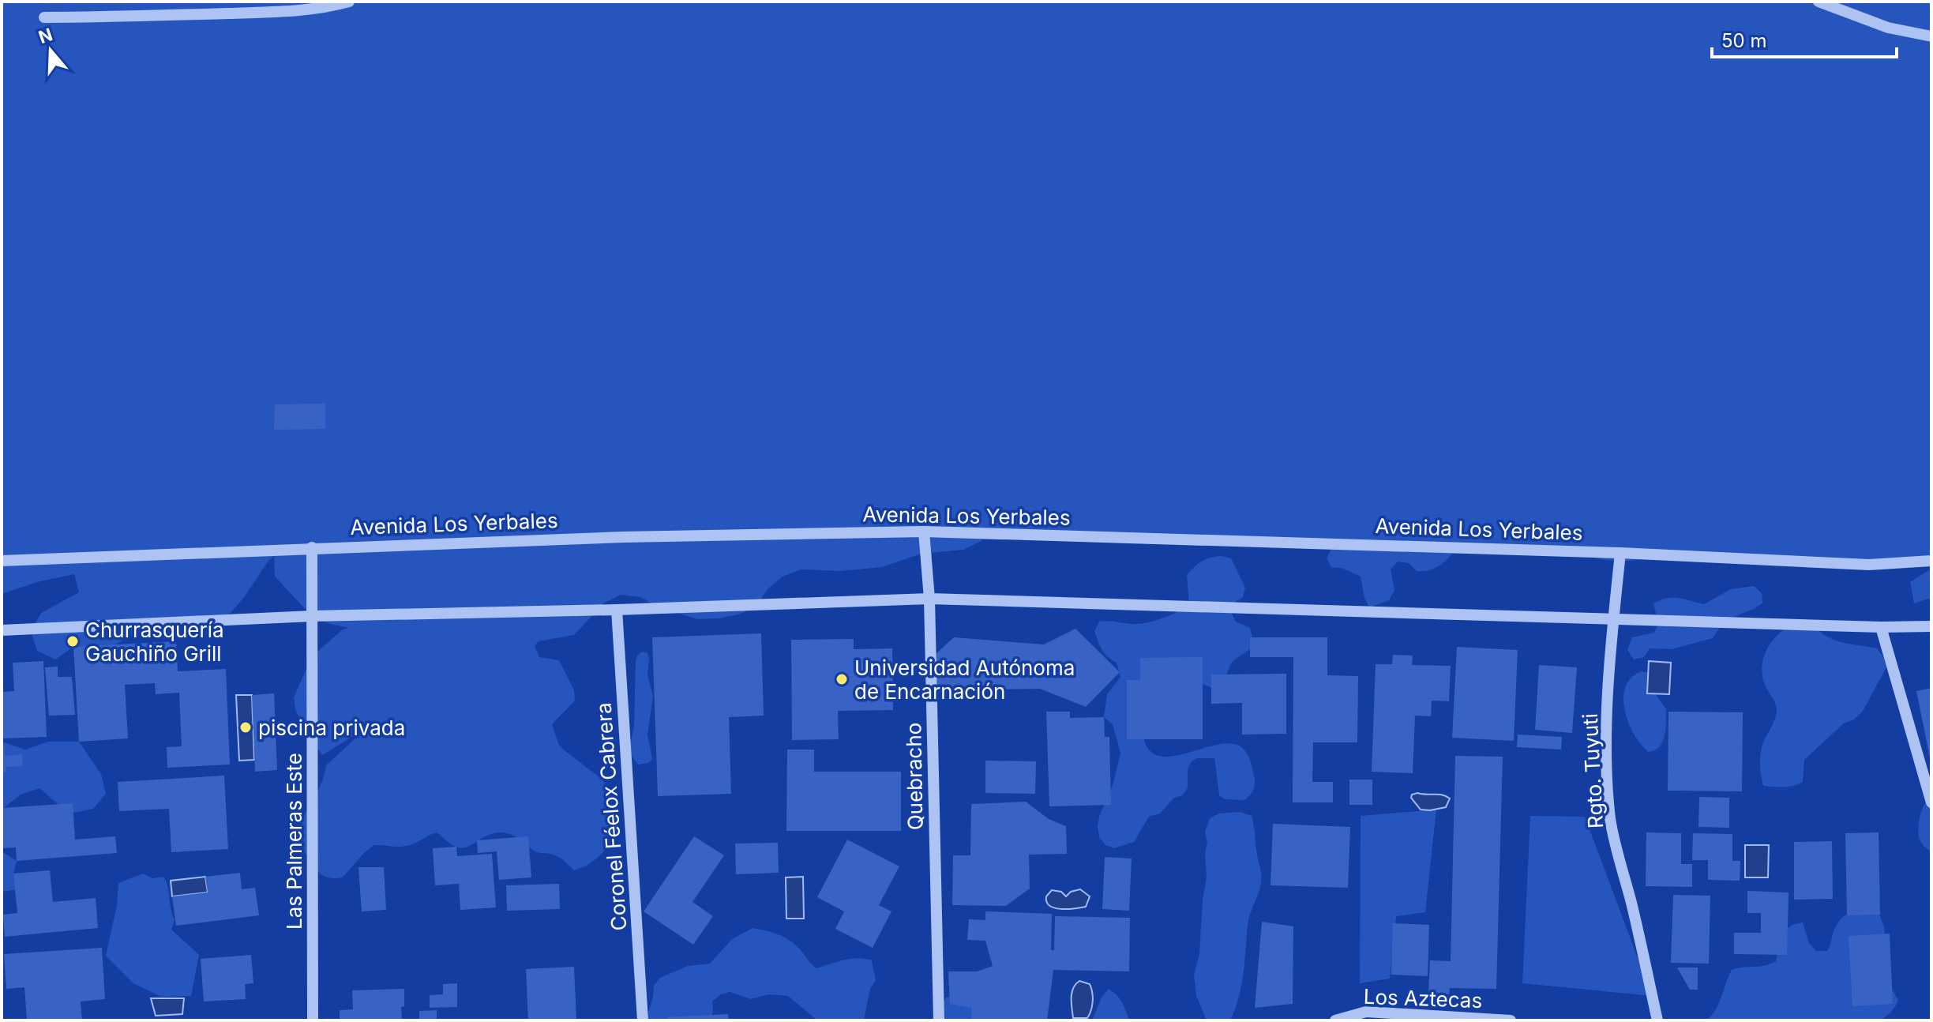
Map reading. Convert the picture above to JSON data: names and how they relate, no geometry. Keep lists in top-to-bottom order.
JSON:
{
  "streets": {
    "street": [
      "Avenida Los Yerbales",
      "Rgto. Tuyuti",
      "Quebracho",
      "Coronel Féelox Cabrera",
      "Las Palmeras Este",
      "Los Aztecas"
    ]
  },
  "crossings": [
    ["Avenida Los Yerbales", "Rgto. Tuyuti"],
    ["Avenida Los Yerbales", "Quebracho"],
    ["Avenida Los Yerbales", "Las Palmeras Este"]
  ],
  "places": ["Churrasquería Gauchiño Grill", "Universidad Autónoma de Encarnación", "piscina privada"],
  "scale_bar": "50 m",
  "north": "top"
}
